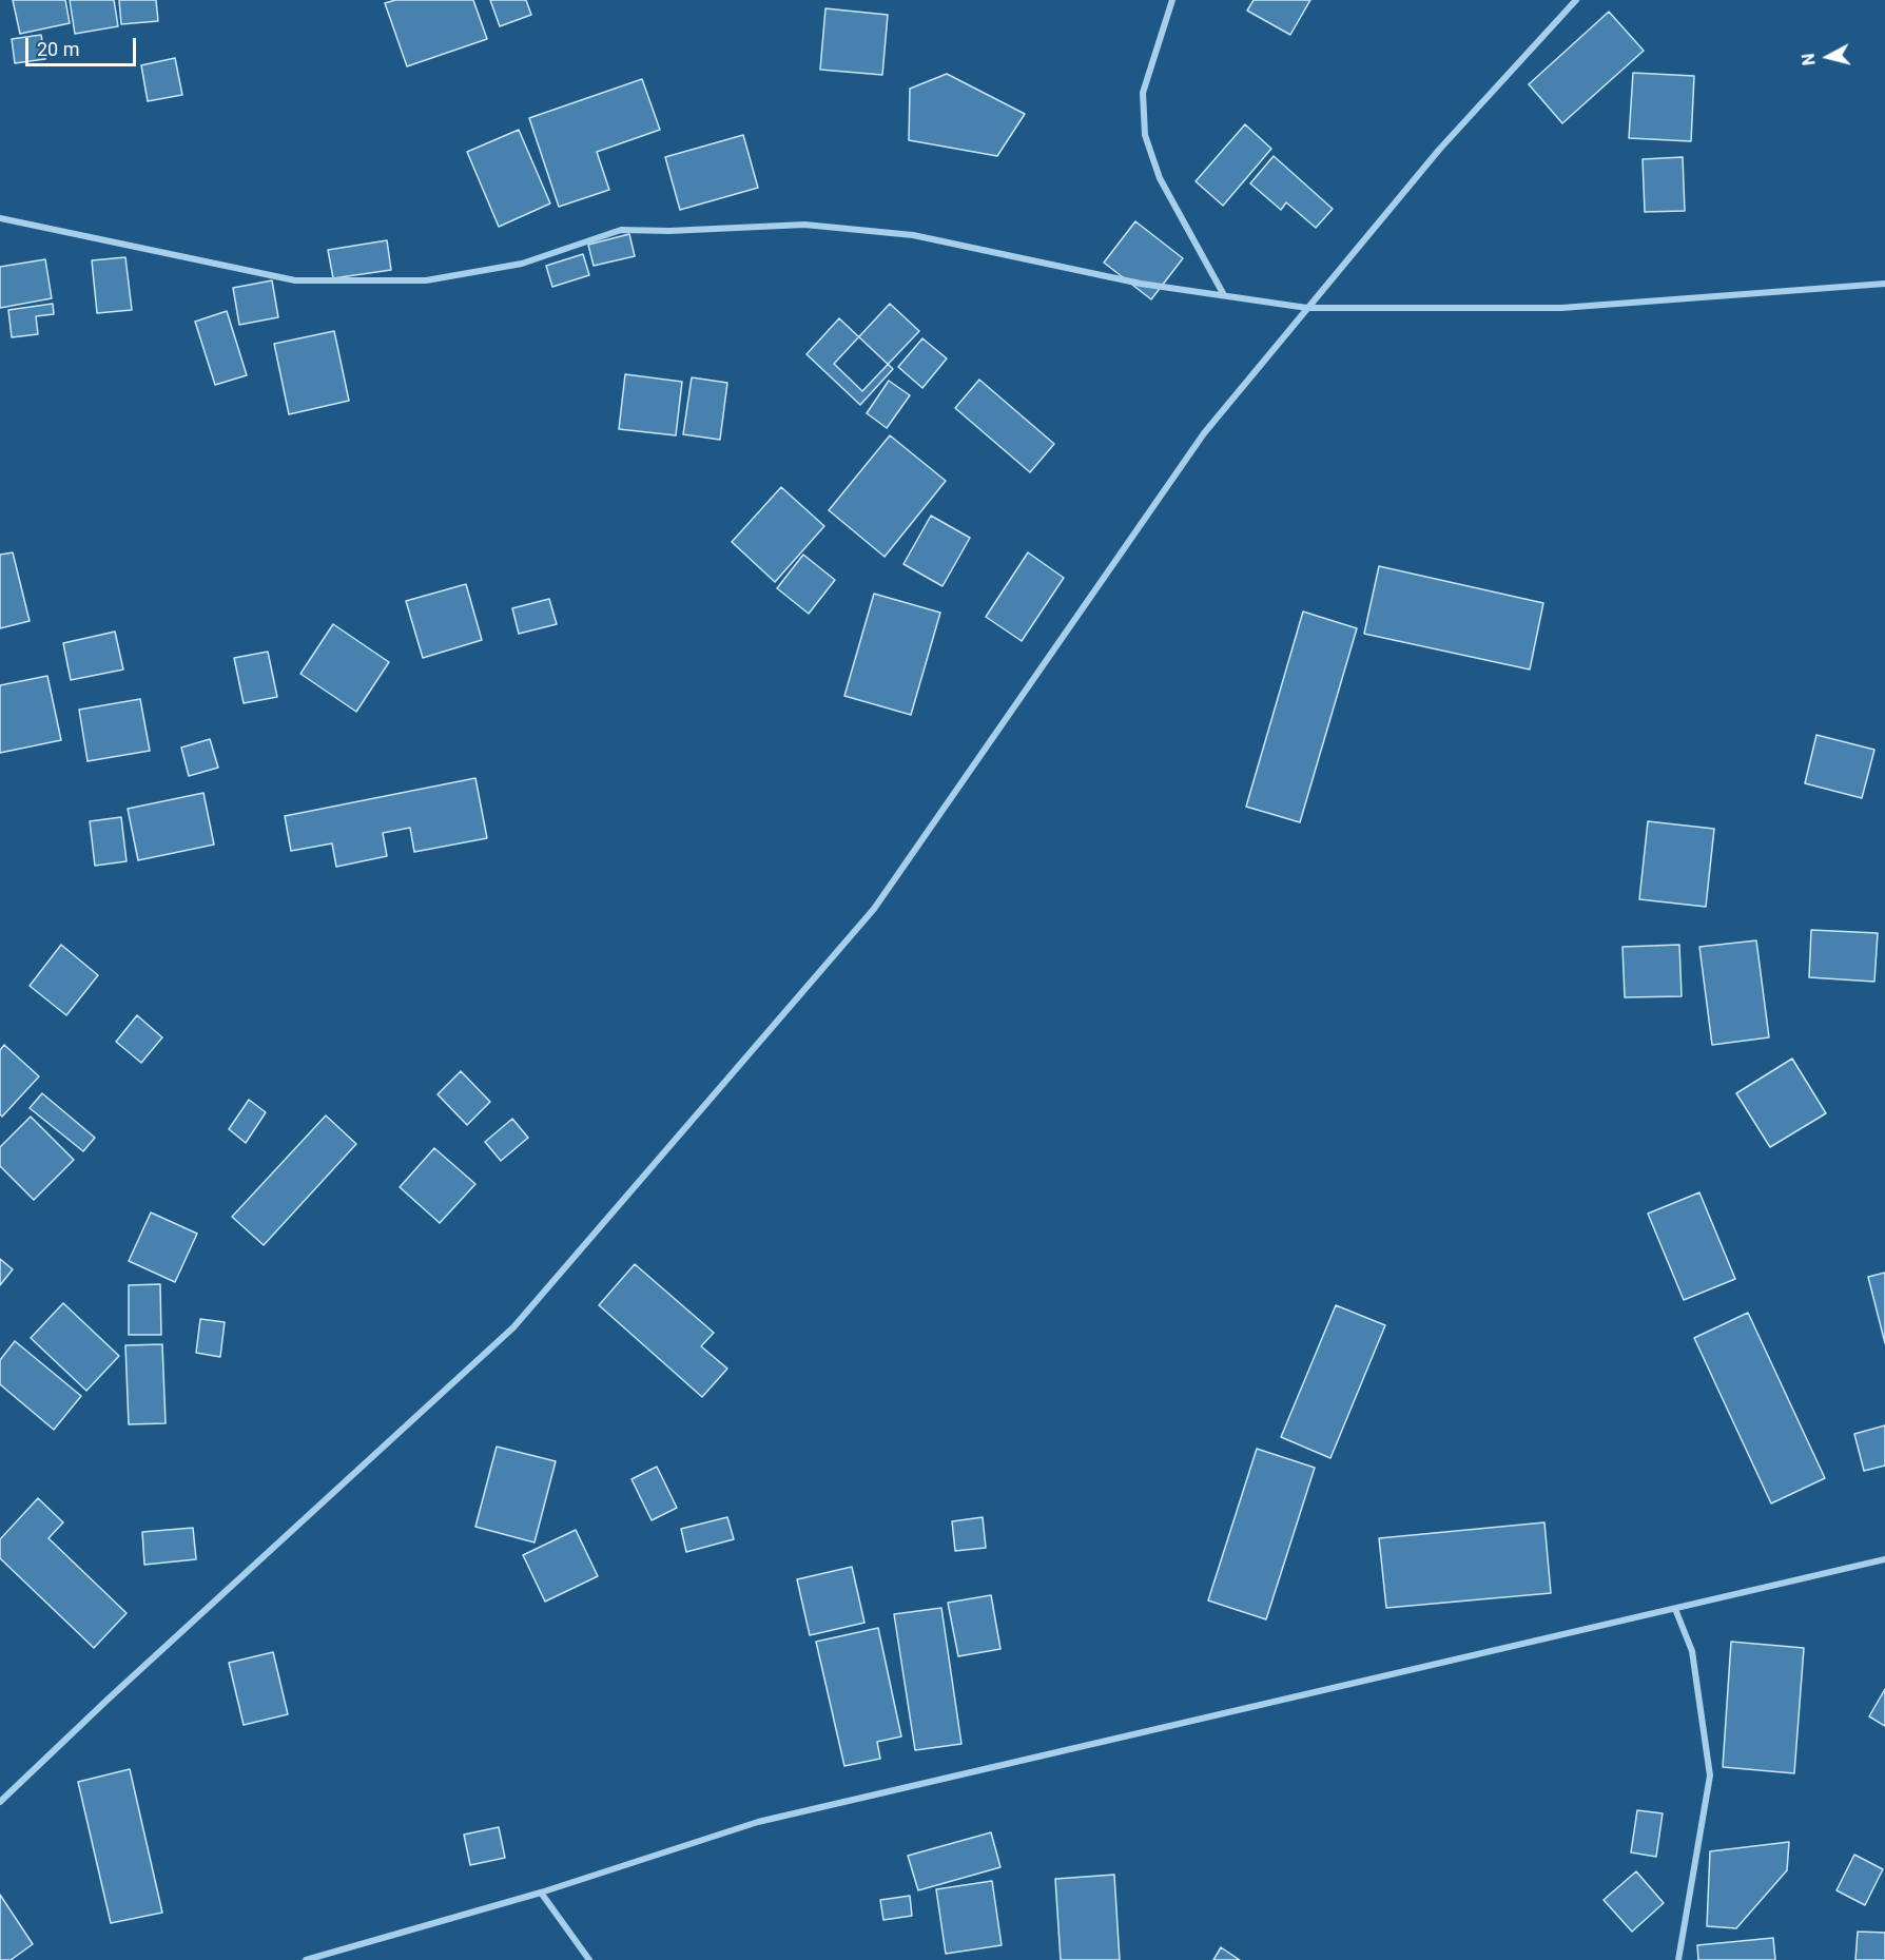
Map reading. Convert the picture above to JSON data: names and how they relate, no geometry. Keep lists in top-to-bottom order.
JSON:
{
  "scale_bar": "20 m",
  "north": "left"
}
